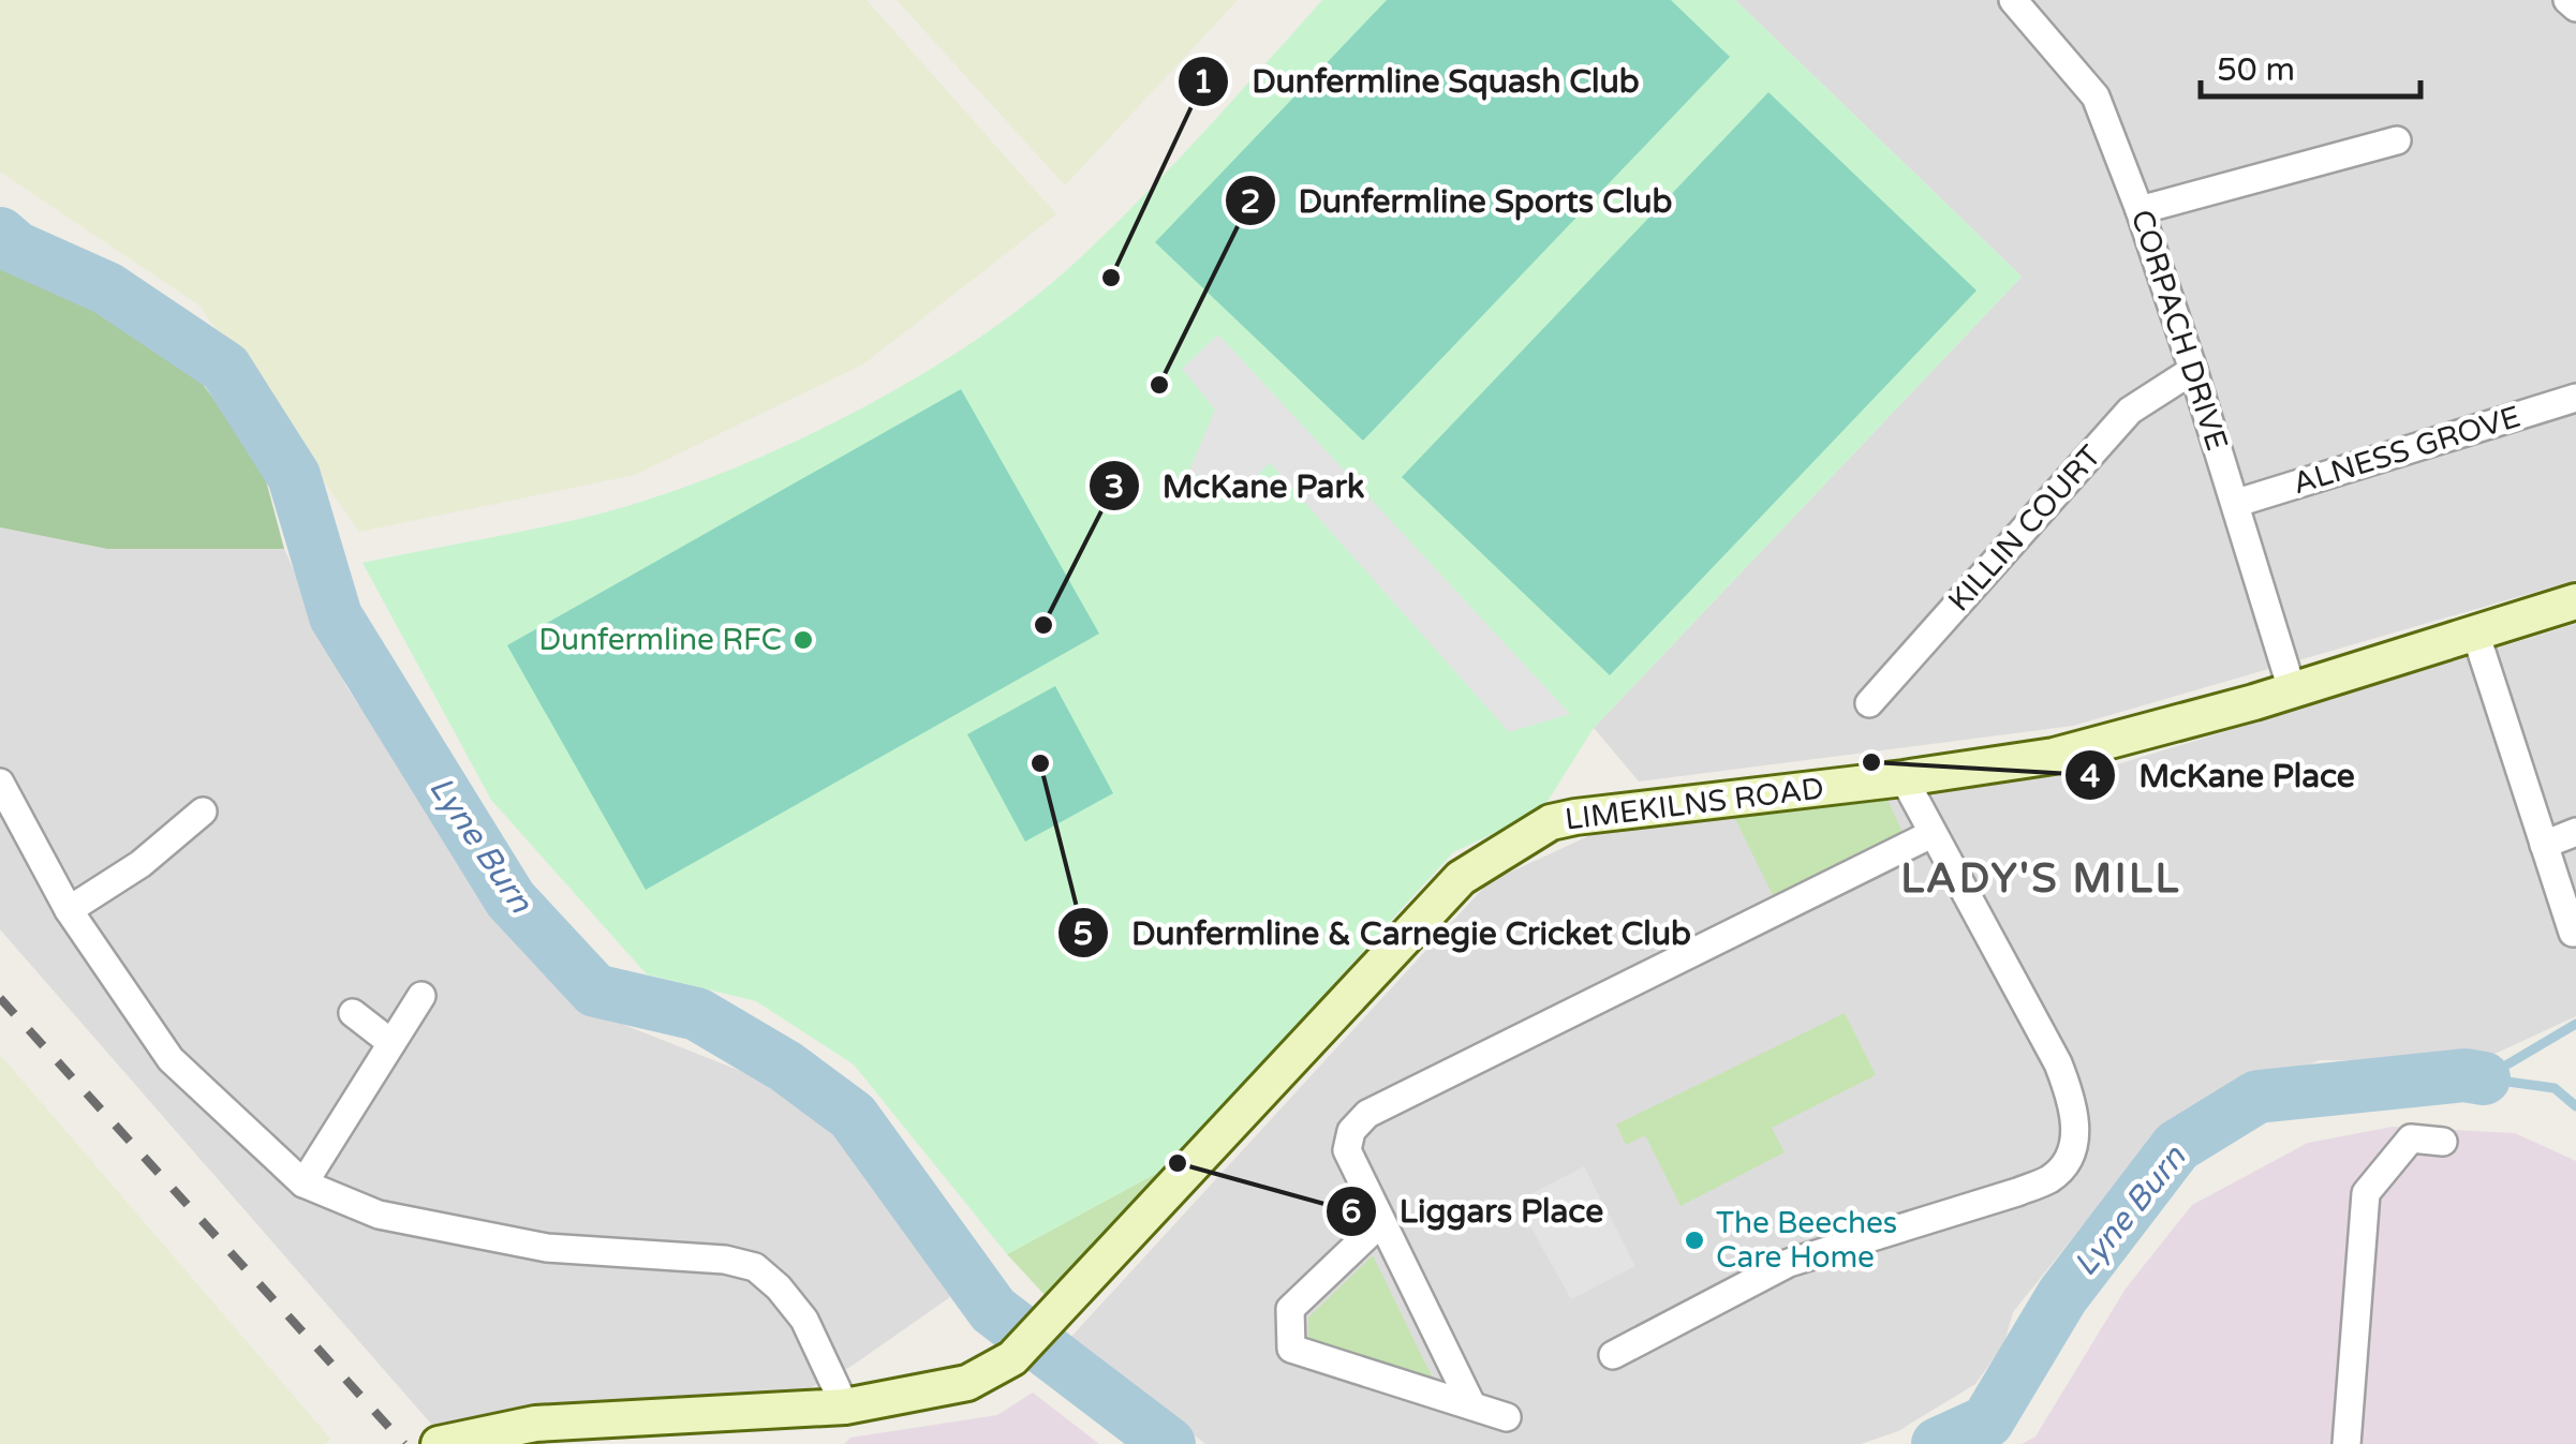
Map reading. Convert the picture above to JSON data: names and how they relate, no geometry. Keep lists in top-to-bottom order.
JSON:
{
  "streets": {
    "main road": ["LIMEKILNS ROAD"],
    "street": ["CORPACH DRIVE", "ALNESS GROVE", "KILLIN COURT"]
  },
  "crossings": [
    ["CORPACH DRIVE", "ALNESS GROVE"],
    ["CORPACH DRIVE", "KILLIN COURT"],
    ["CORPACH DRIVE", "LIMEKILNS ROAD"]
  ],
  "districts": ["LADY'S MILL"],
  "water": ["Lyne Burn"],
  "places": [
    "Dunfermline Squash Club",
    "Dunfermline Sports Club",
    "McKane Park",
    "Dunfermline RFC",
    "McKane Place",
    "Dunfermline & Carnegie Cricket Club",
    "Liggars Place",
    "The Beeches Care Home"
  ],
  "scale_bar": "50 m"
}
